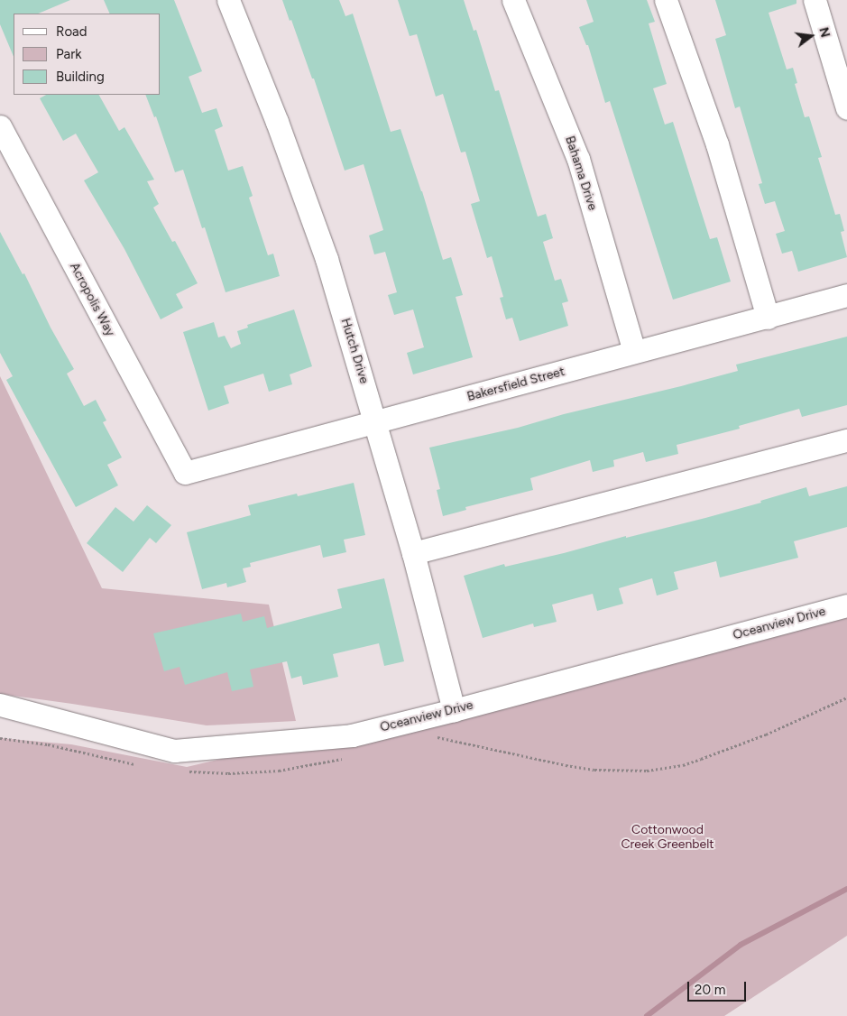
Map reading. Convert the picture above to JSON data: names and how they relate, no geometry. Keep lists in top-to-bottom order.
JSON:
{
  "streets": {
    "street": [
      "Bahama Drive",
      "Acropolis Way",
      "Hutch Drive",
      "Bakersfield Street",
      "Oceanview Drive"
    ]
  },
  "crossings": [
    ["Bahama Drive", "Bakersfield Street"],
    ["Acropolis Way", "Bakersfield Street"],
    ["Hutch Drive", "Bakersfield Street"],
    ["Hutch Drive", "Oceanview Drive"]
  ],
  "parks": ["Cottonwood Creek Greenbelt"],
  "legend": ["Road", "Park", "Building"],
  "scale_bar": "20 m",
  "north": "right"
}
